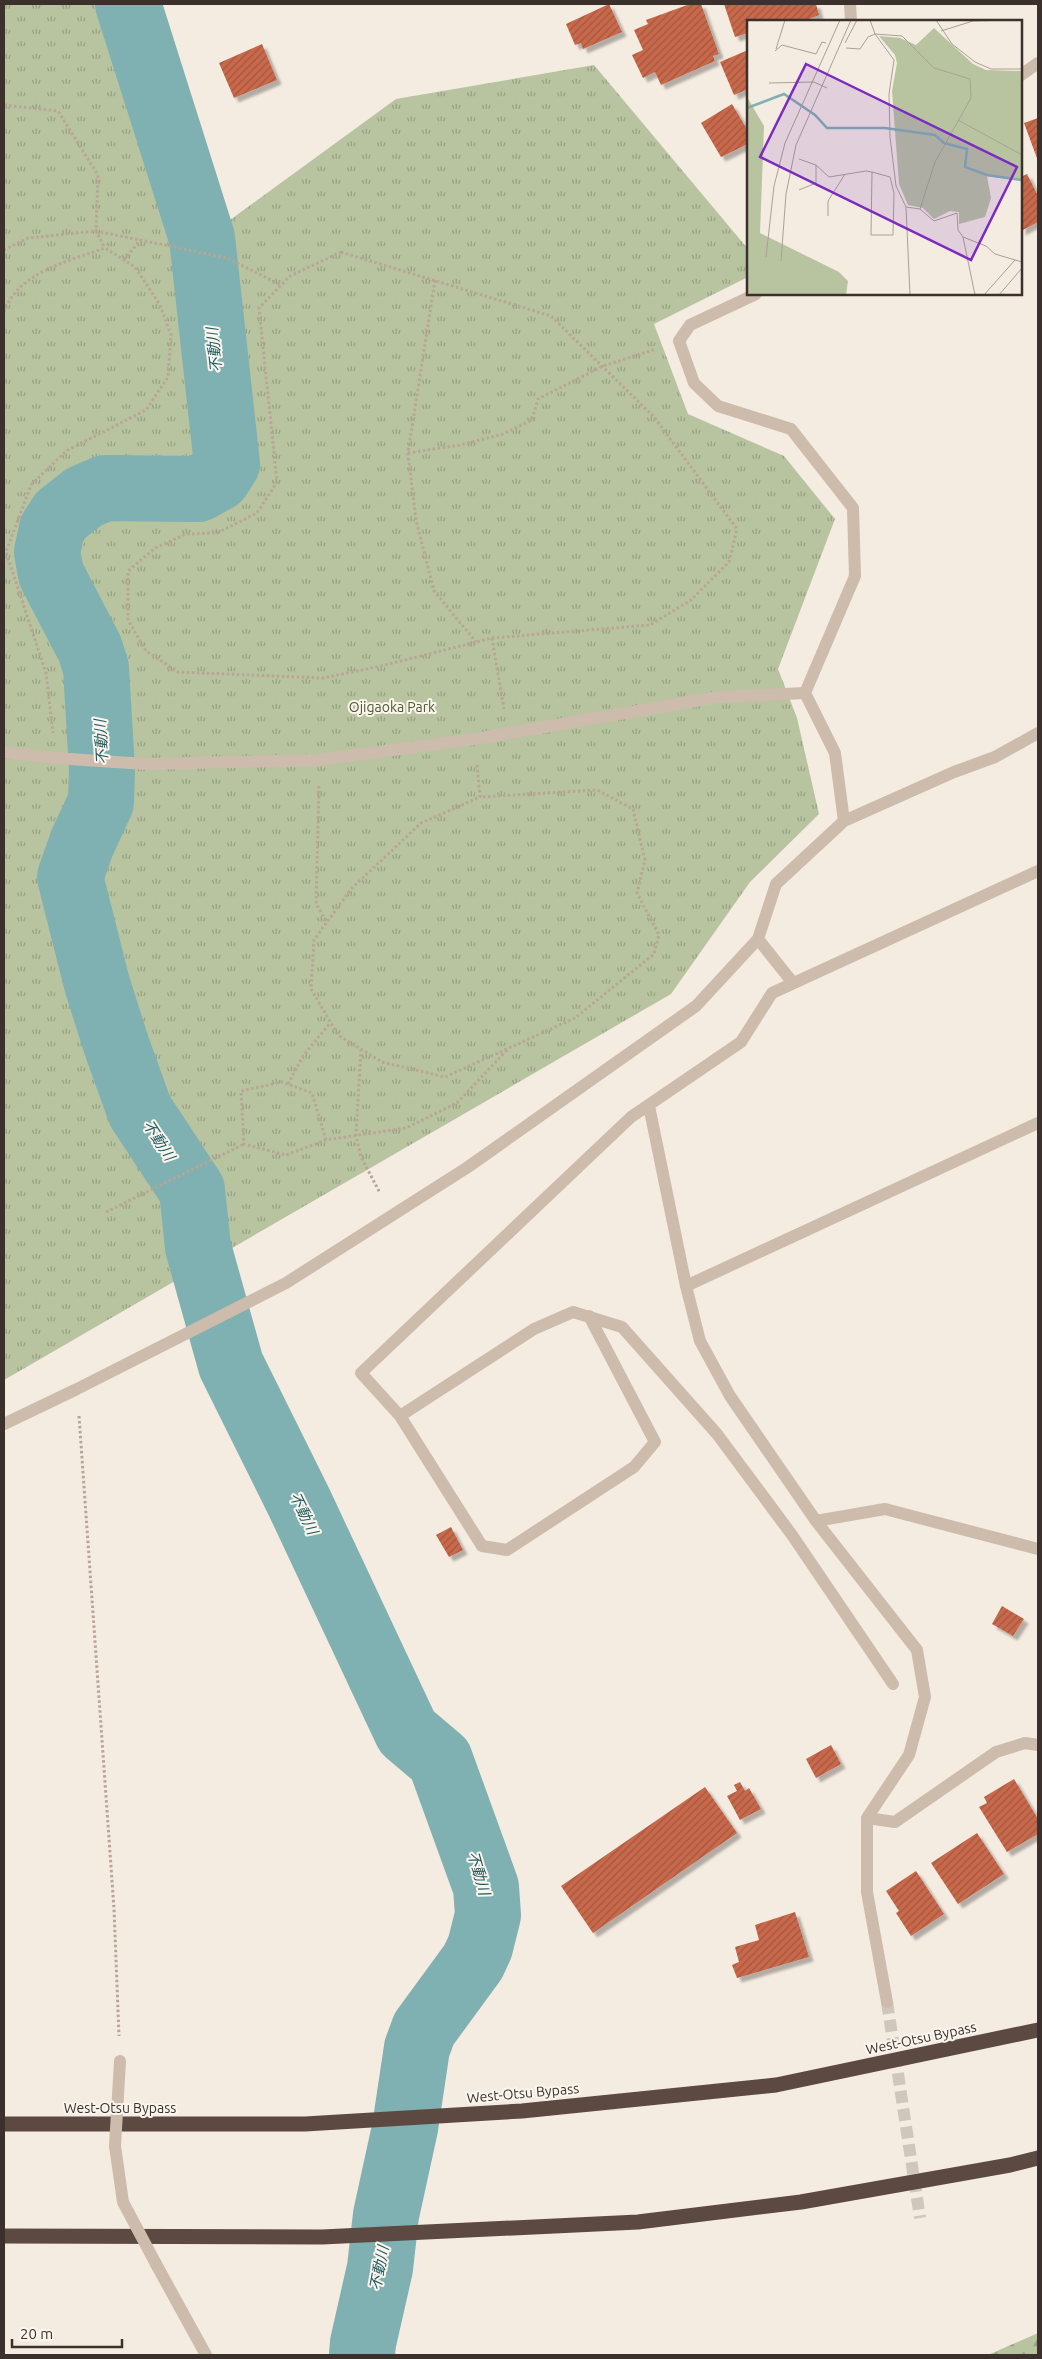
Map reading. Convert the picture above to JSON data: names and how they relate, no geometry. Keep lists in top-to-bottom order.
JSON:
{
  "streets": {
    "highway": ["West-Otsu Bypass"]
  },
  "water": ["不動川"],
  "parks": ["Ojigaoka Park"],
  "scale_bar": "20 m"
}
